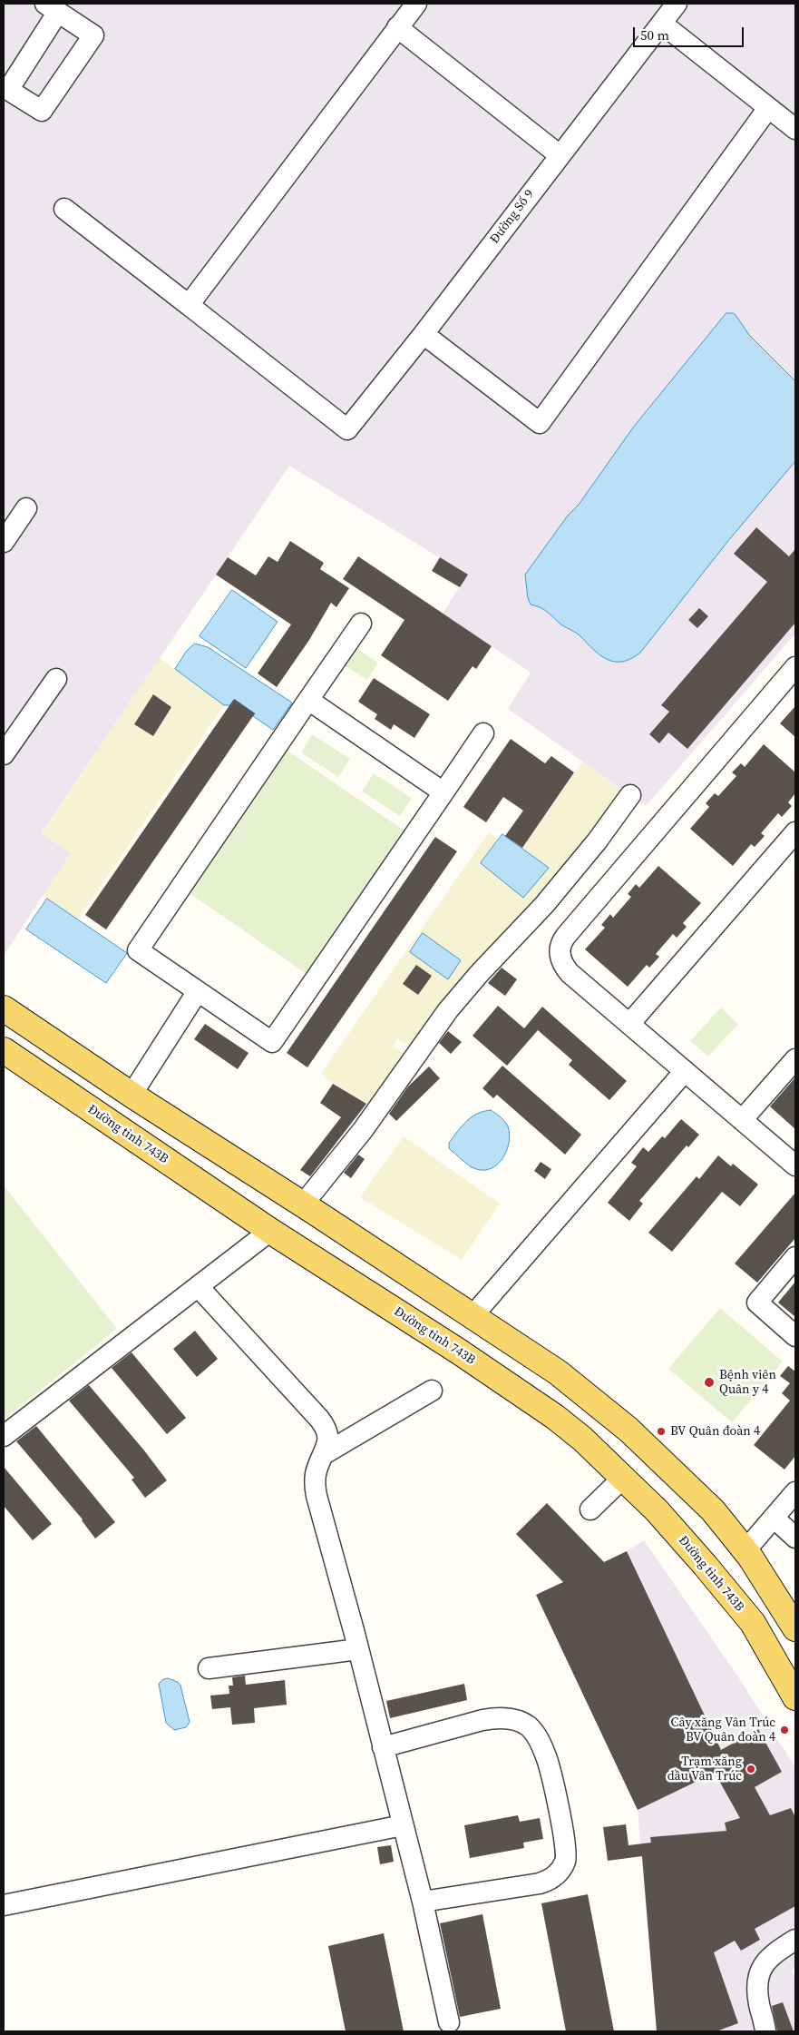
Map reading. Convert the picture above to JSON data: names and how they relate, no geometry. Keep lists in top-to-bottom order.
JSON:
{
  "streets": {
    "main road": ["Đường tỉnh 743B"],
    "lane": ["Đường Số 9"]
  },
  "places": [
    "Bệnh viên Quân y 4",
    "BV Quân đoàn 4",
    "Cây xăng Vân Trúc BV Quân đoàn 4",
    "Trạm xăng dầu Vân Trúc"
  ],
  "scale_bar": "50 m"
}
